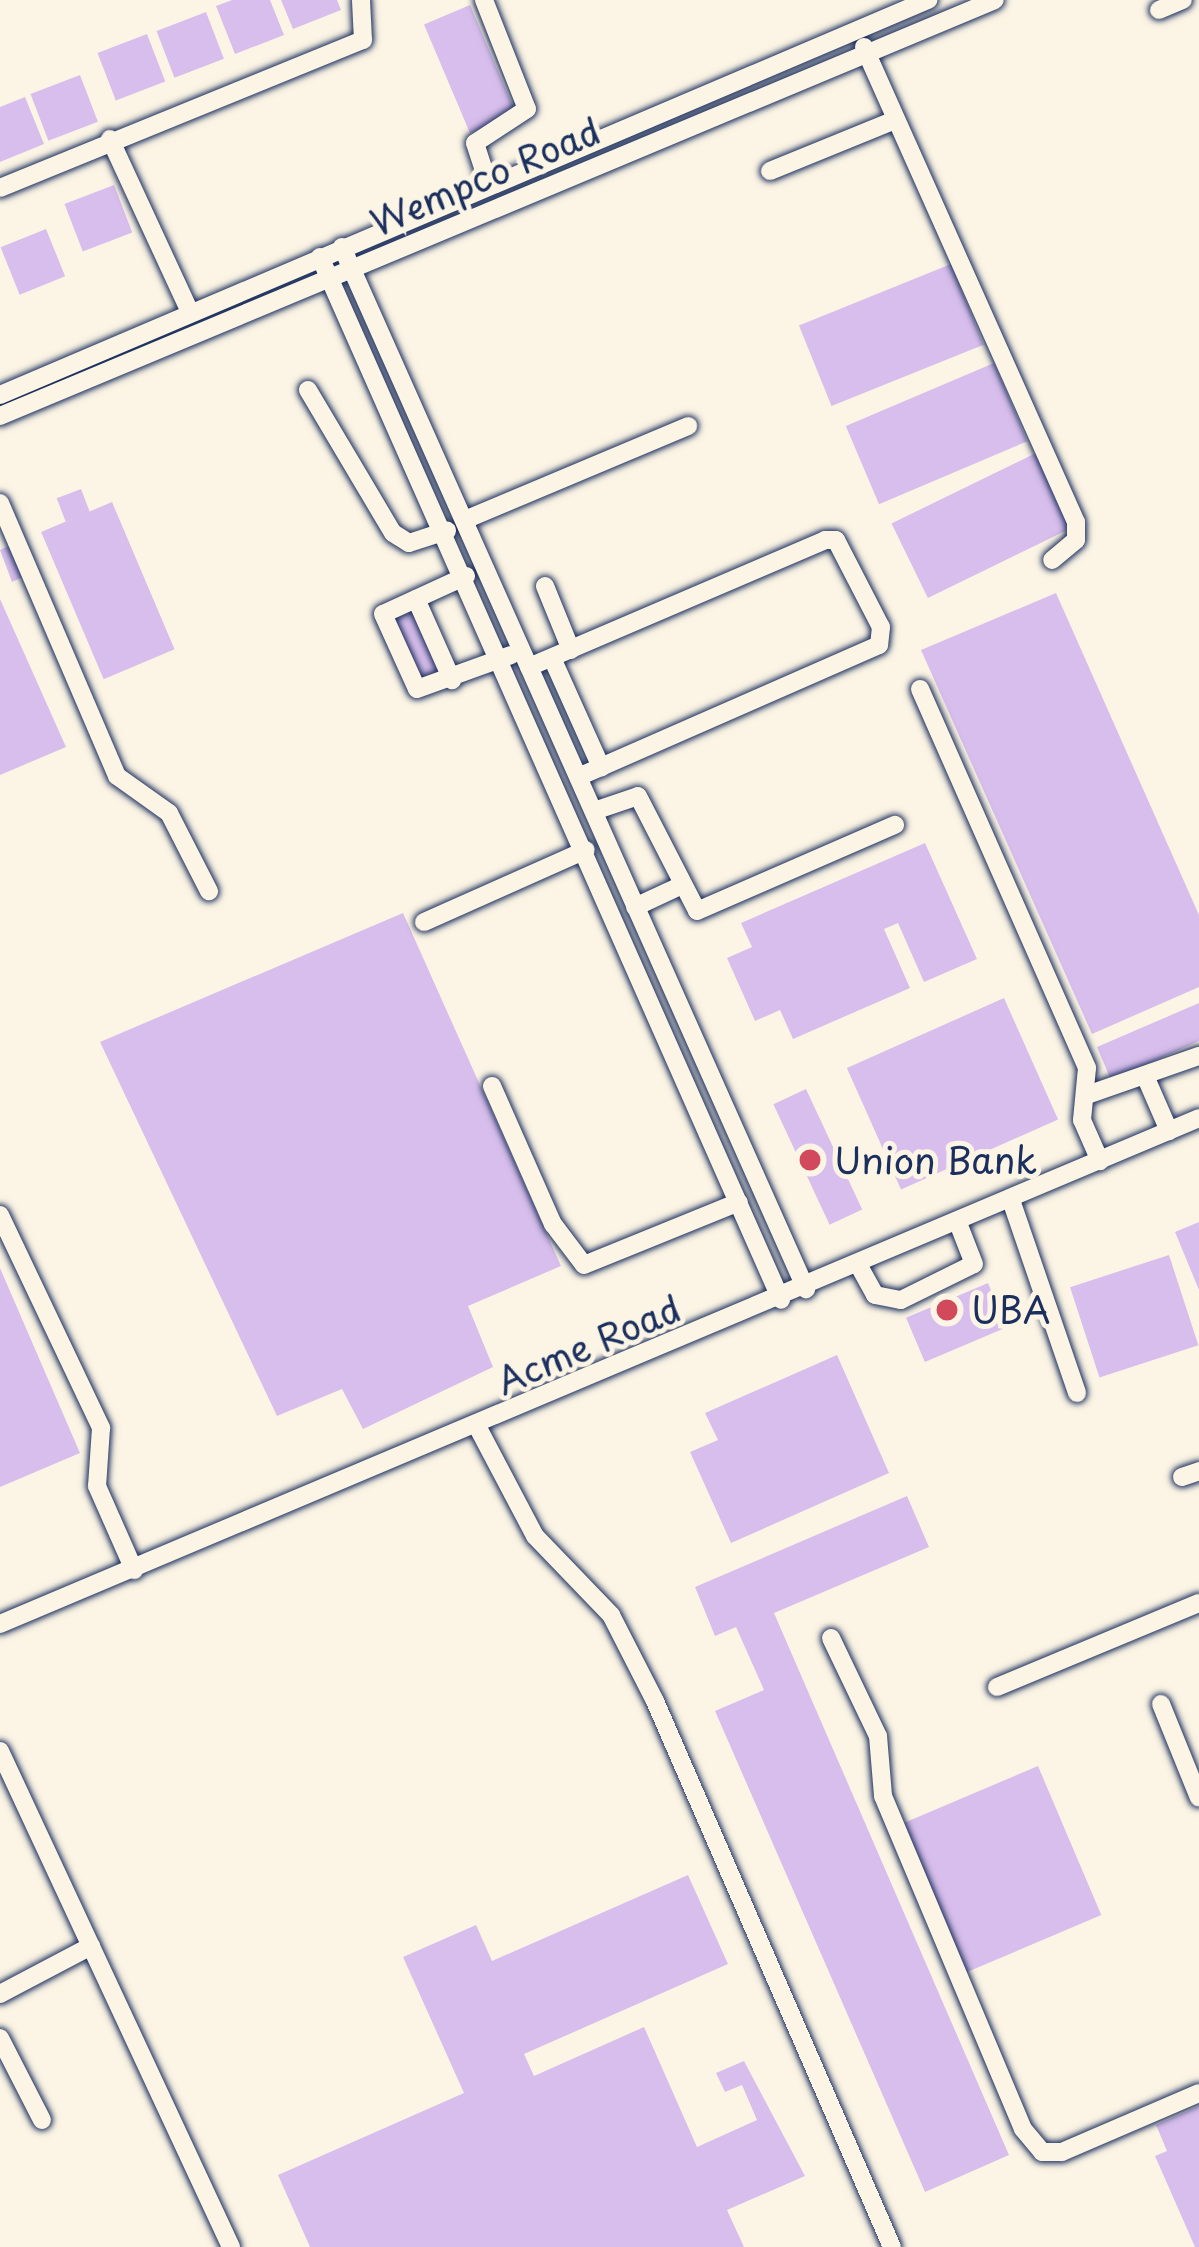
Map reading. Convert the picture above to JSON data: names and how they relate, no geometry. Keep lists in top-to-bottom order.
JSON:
{
  "streets": {
    "street": ["Wempco Road", "Acme Road"]
  },
  "places": ["Union Bank", "UBA"]
}
